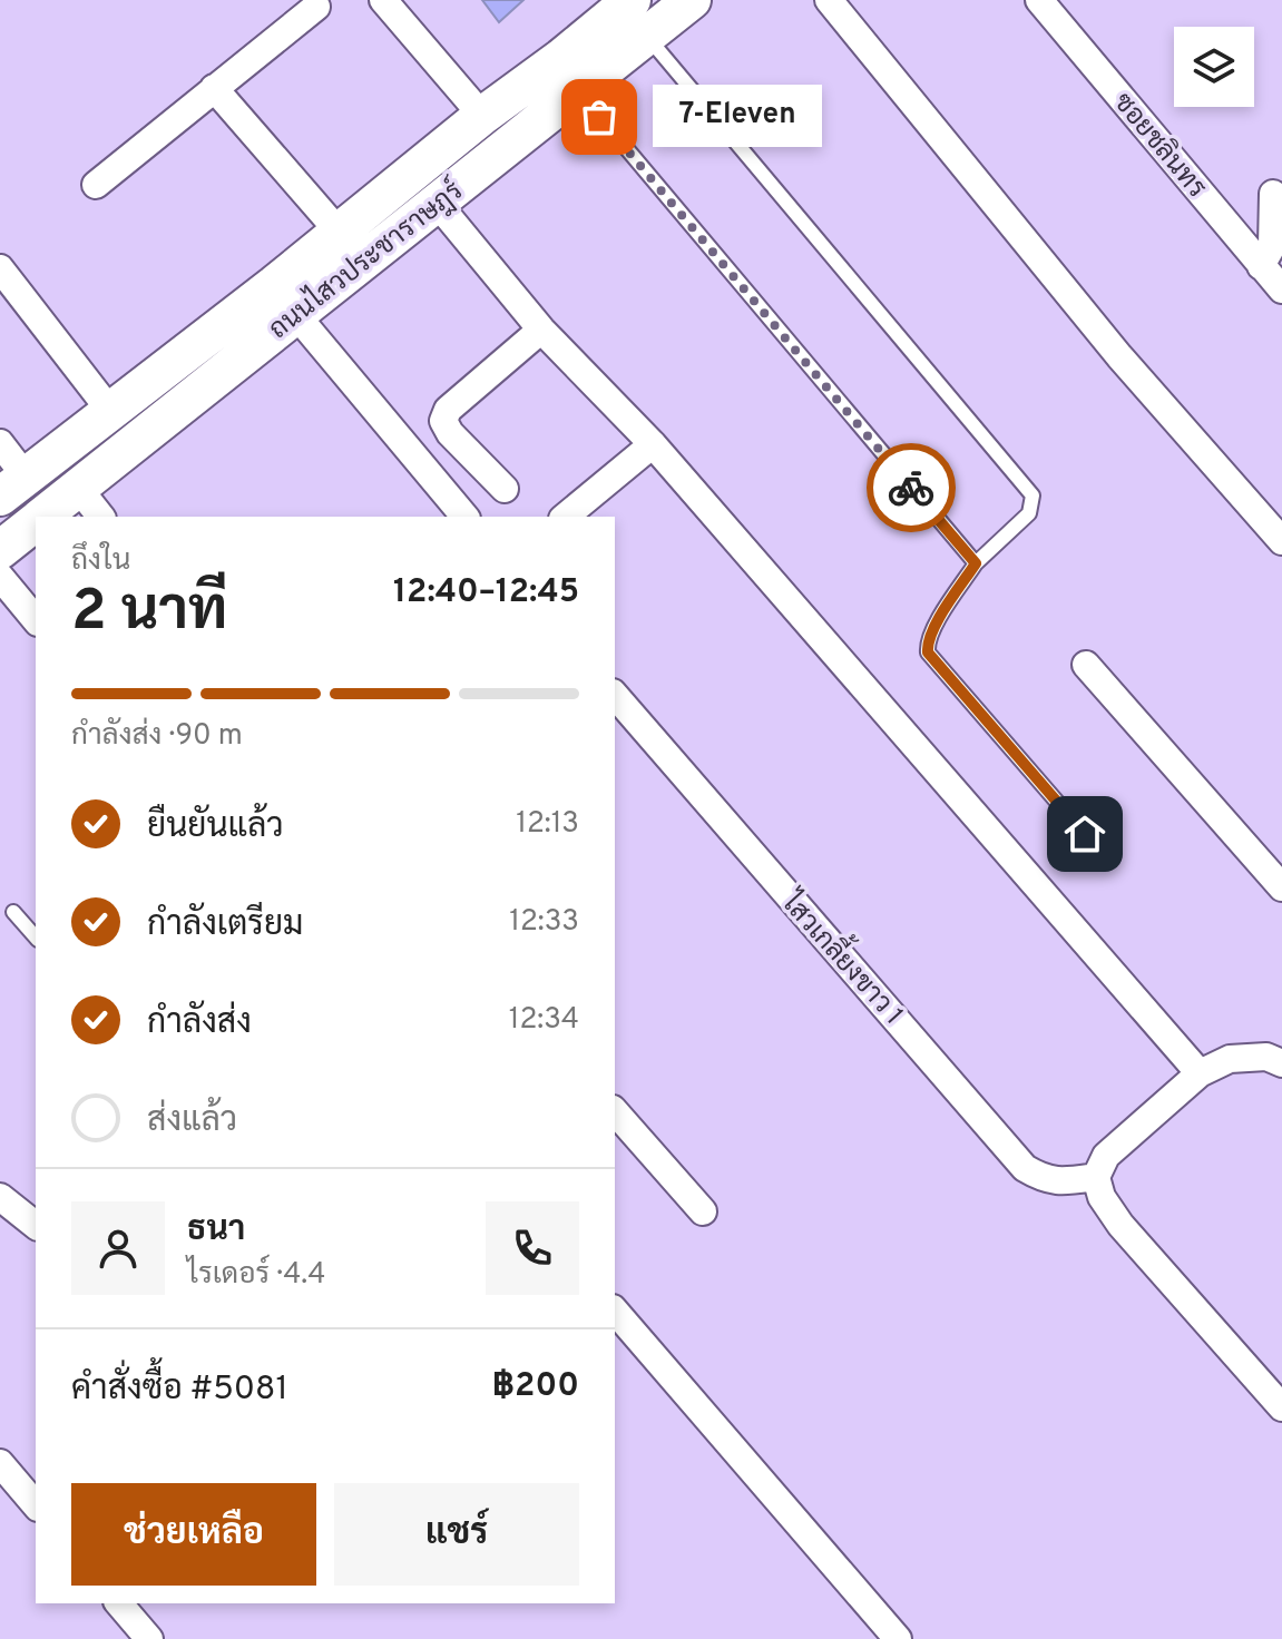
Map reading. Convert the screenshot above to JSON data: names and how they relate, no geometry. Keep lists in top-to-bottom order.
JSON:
{
  "streets": {
    "main road": ["ถนนไสวประชาราษฎร์"],
    "street": ["ซอยชลินทร", "ไสวเกลี้ยงขาว 1"]
  },
  "places": ["7-Eleven"],
  "page": {
    "bubble": "7-Eleven",
    "heading": ["2 นาที", "ถึงใน", "12:40–12:45"],
    "panel": [
      "ธนา",
      "ไรเดอร์ · 4.4",
      "คำสั่งซื้อ #5081",
      "฿200"
    ],
    "bar": "กำลังส่ง · 90 m",
    "list": [
      ["ยืนยันแล้ว", "12:13"],
      ["กำลังเตรียม", "12:33"],
      ["กำลังส่ง", "12:34"],
      "ส่งแล้ว"
    ],
    "buttons": ["ช่วยเหลือ", "แชร์"]
  }
}
